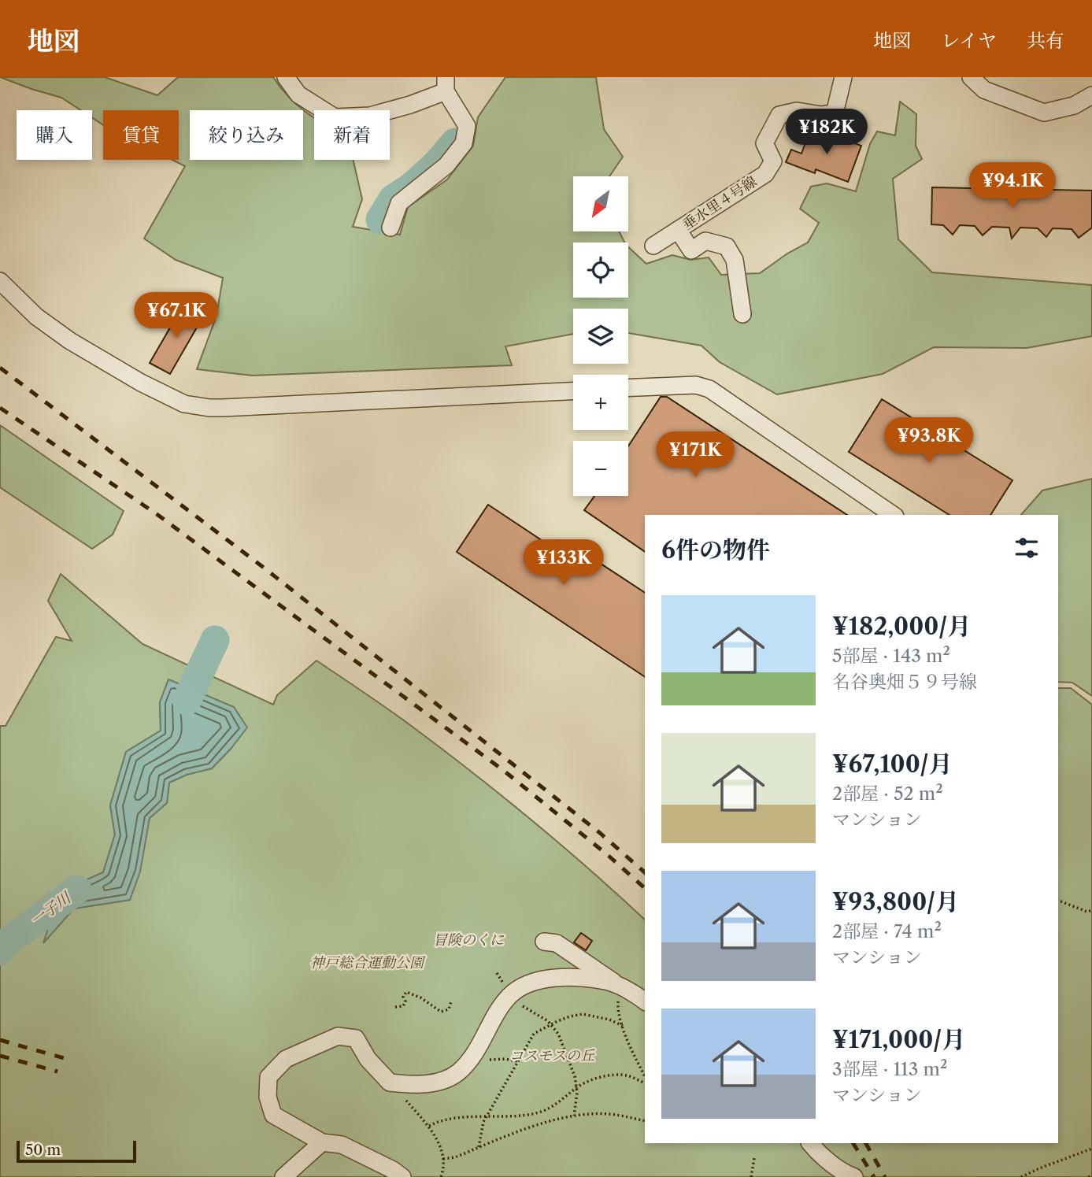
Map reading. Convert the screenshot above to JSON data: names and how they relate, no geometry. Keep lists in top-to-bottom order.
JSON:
{
  "streets": {
    "street": ["垂水里４号線"]
  },
  "water": ["一子川"],
  "parks": ["冒険のくに", "神戸総合運動公園", "コスモスの丘"],
  "scale_bar": "50 m",
  "north": "bottom left",
  "page": {
    "header": "地図",
    "nav": ["地図", "レイヤ", "共有"],
    "price": [
      "¥182K",
      "¥94.1K",
      "¥67.1K",
      "¥93.8K",
      "¥171K",
      "¥133K"
    ],
    "chip": [
      "購入",
      "賃貸",
      "絞り込み",
      "新着"
    ],
    "map_buttons": ["+", "−"],
    "heading": "6件の物件",
    "list": [
      {
        "name": "¥182,000/月",
        "note": "5部屋 · 143 m² · 名谷奥畑５９号線"
      },
      {
        "name": "¥67,100/月",
        "note": "2部屋 · 52 m² · マンション"
      },
      {
        "name": "¥93,800/月",
        "note": "2部屋 · 74 m² · マンション"
      },
      {
        "name": "¥171,000/月",
        "note": "3部屋 · 113 m² · マンション"
      }
    ],
    "scale": "50 m"
  }
}
